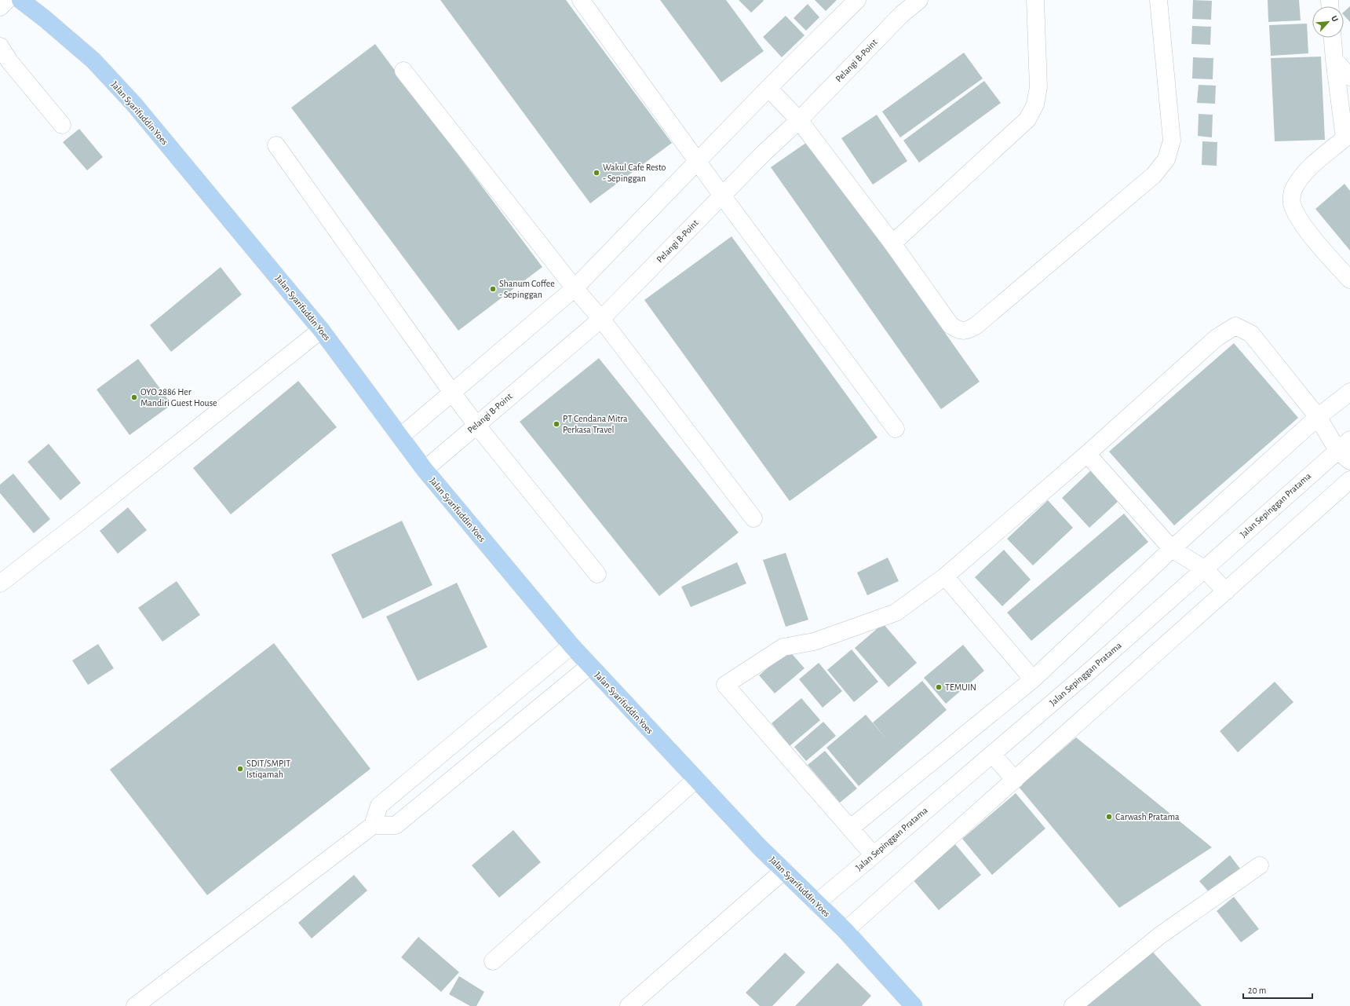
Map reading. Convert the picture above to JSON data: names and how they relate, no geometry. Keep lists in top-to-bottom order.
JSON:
{
  "streets": {
    "highway": ["Jalan Syarifuddin Yoes"],
    "street": ["Pelangi B-Point", "Jalan Sepinggan Pratama"]
  },
  "crossings": [
    ["Pelangi B-Point", "Jalan Syarifuddin Yoes"],
    ["Jalan Syarifuddin Yoes", "Jalan Sepinggan Pratama"]
  ],
  "places": [
    "Wakul Cafe Resto - Sepinggan",
    "Shanum Coffee - Sepinggan",
    "OYO 2886 Her Mandiri Guest House",
    "PT Cendana Mitra Perkasa Travel",
    "TEMUIN",
    "SDIT/SMPIT Istiqamah",
    "Carwash Pratama"
  ],
  "scale_bar": "20 m",
  "north": "top right"
}
